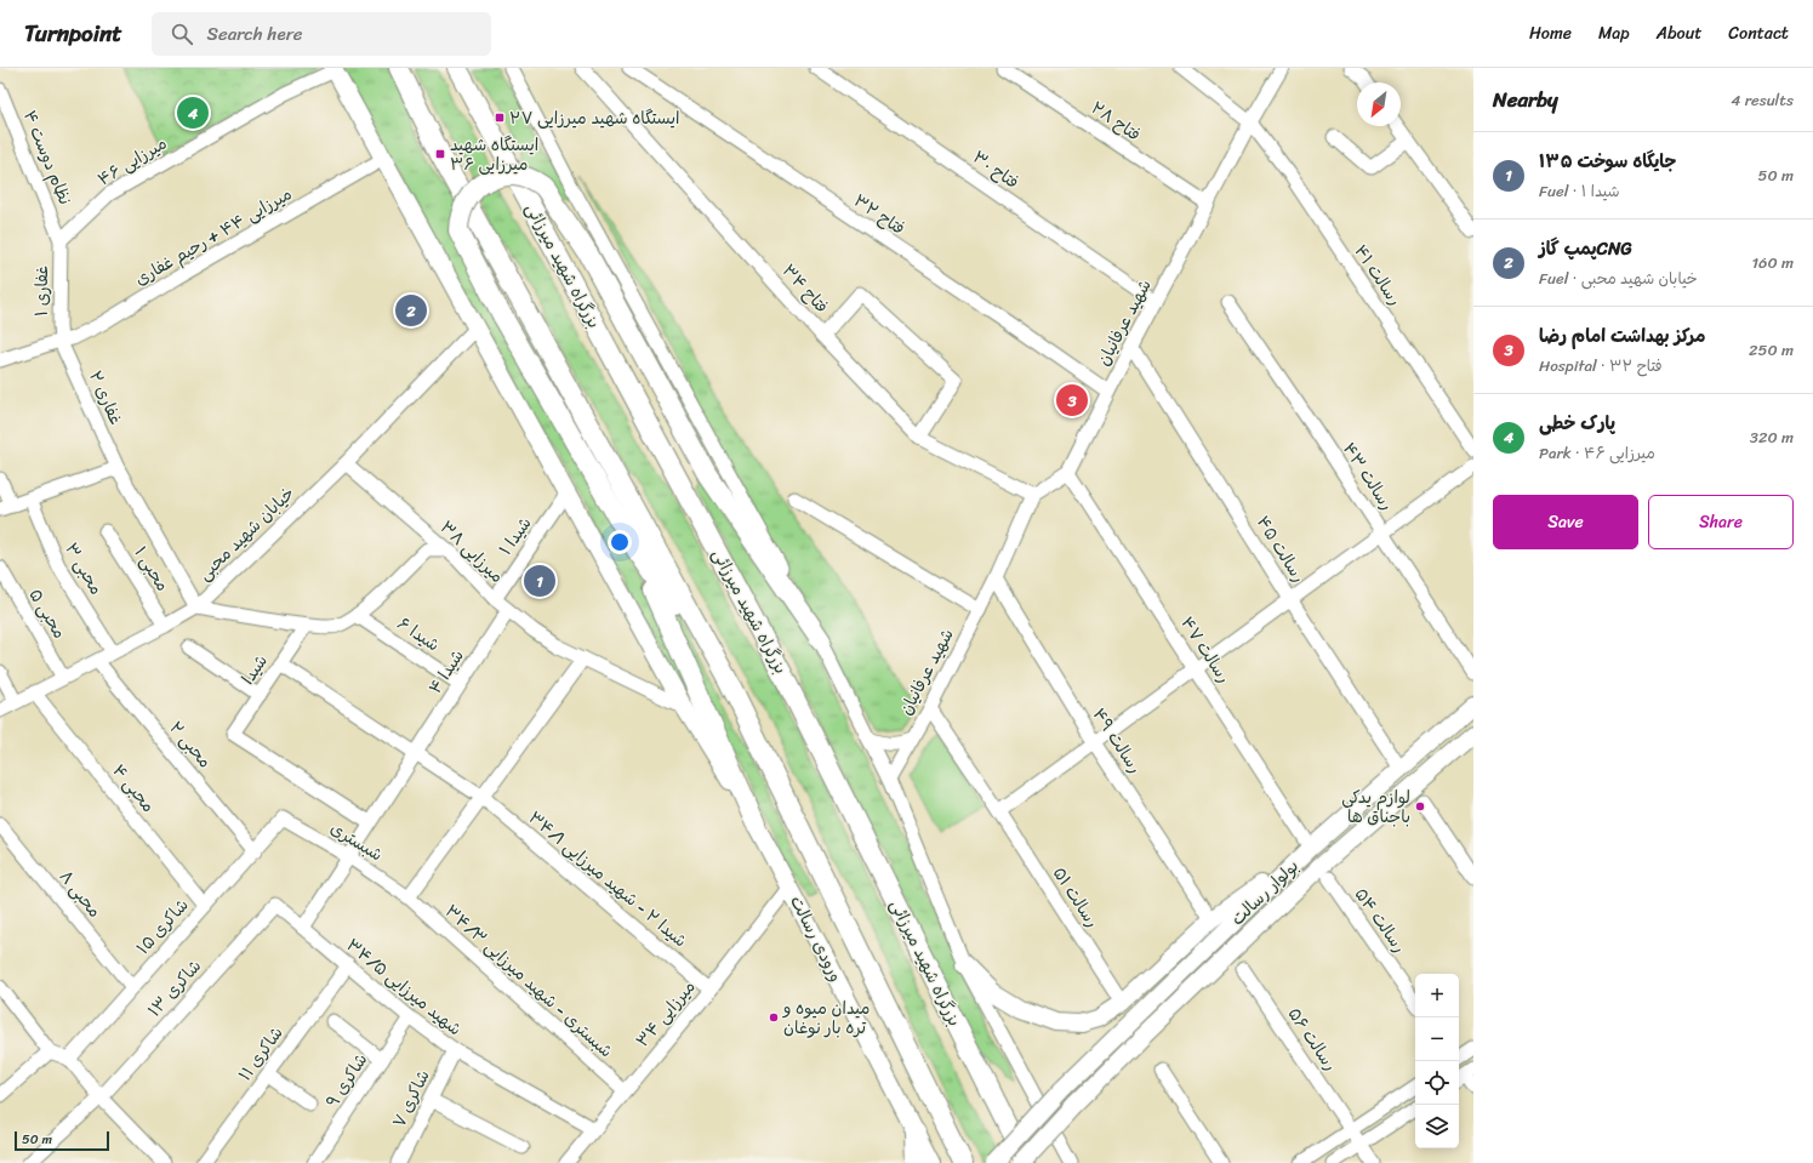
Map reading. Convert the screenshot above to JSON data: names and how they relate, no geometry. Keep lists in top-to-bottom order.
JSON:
{
  "streets": {
    "highway": ["بزرگراه شهید میرزائی"],
    "main road": ["بولوار رسالت", "ورودی رسالت"],
    "street": [
      "فتاح ۲۸",
      "نظام دوست ۴",
      "میرزایی ۴۶",
      "فتاح ۳۰",
      "فتاح ۳۲",
      "میرزایی ۴۴ + رحیم غفاری",
      "رسالت ۴۱",
      "فتاح ۳۴",
      "غفاری ۱",
      "شهید عرفانیان",
      "غفاری ۲",
      "رسالت ۴۳",
      "خیابان شهید محبی",
      "شیدا ۱",
      "رسالت ۴۵",
      "میرزایی ۳۸",
      "محبی ۳",
      "محبی ۱",
      "محبی ۵",
      "شیدا ۶",
      "رسالت ۴۷",
      "شیدا",
      "شیدا ۴",
      "رسالت ۴۹",
      "محبی ۲",
      "محبی ۴",
      "شبستری",
      "شیدا ۲ - شهید میرزایی ۳۴/۱",
      "محبی ۸",
      "رسالت ۵۱",
      "رسالت ۵۴",
      "شاکری ۱۵",
      "شبستری - شهید میرزایی ۳۴/۳",
      "شهید میرزایی ۳۴/۵",
      "شاکری ۱۳",
      "میرزایی ۳۴",
      "رسالت ۵۶",
      "شاکری ۱۱",
      "شاکری ۹",
      "شاکری ۷"
    ]
  },
  "crossings": [
    ["فتاح ۲۸", "شهید عرفانیان"],
    ["نظام دوست ۴", "میرزایی ۴۶"],
    ["نظام دوست ۴", "غفاری ۱"],
    ["میرزایی ۴۶", "غفاری ۱"],
    ["میرزایی ۴۶", "ورودی رسالت"],
    ["فتاح ۳۰", "شهید عرفانیان"],
    ["فتاح ۳۲", "شهید عرفانیان"],
    ["میرزایی ۴۴ + رحیم غفاری", "غفاری ۱"],
    ["میرزایی ۴۴ + رحیم غفاری", "غفاری ۲"],
    ["میرزایی ۴۴ + رحیم غفاری", "ورودی رسالت"],
    ["رسالت ۴۱", "شهید عرفانیان"],
    ["فتاح ۳۴", "شهید عرفانیان"],
    ["غفاری ۱", "غفاری ۲"],
    ["شهید عرفانیان", "رسالت ۴۵"],
    ["شهید عرفانیان", "رسالت ۴۷"],
    ["شهید عرفانیان", "رسالت ۴۹"],
    ["شهید عرفانیان", "رسالت ۵۱"],
    ["غفاری ۲", "خیابان شهید محبی"],
    ["خیابان شهید محبی", "میرزایی ۳۸"],
    ["خیابان شهید محبی", "محبی ۳"],
    ["خیابان شهید محبی", "محبی ۱"],
    ["خیابان شهید محبی", "محبی ۵"],
    ["خیابان شهید محبی", "محبی ۲"],
    ["خیابان شهید محبی", "محبی ۴"],
    ["خیابان شهید محبی", "ورودی رسالت"],
    ["شیدا ۱", "میرزایی ۳۸"],
    ["شیدا ۱", "ورودی رسالت"],
    ["رسالت ۴۵", "بولوار رسالت"],
    ["میرزایی ۳۸", "شیدا ۴"],
    ["میرزایی ۳۸", "ورودی رسالت"],
    ["شیدا ۶", "شیدا ۴"],
    ["رسالت ۴۷", "بولوار رسالت"],
    ["شیدا", "شیدا ۴"],
    ["شیدا ۴", "شبستری"],
    ["شیدا ۴", "شهید میرزایی ۳۴/۵"],
    ["محبی ۲", "شاکری ۱۵"],
    ["محبی ۴", "شاکری ۱۵"],
    ["شبستری", "شاکری ۱۵"],
    ["شبستری", "شبستری - شهید میرزایی ۳۴/۳"],
    ["شیدا ۲ - شهید میرزایی ۳۴/۱", "میرزایی ۳۴"],
    ["محبی ۸", "شاکری ۱۵"],
    ["ورودی رسالت", "میرزایی ۳۴"],
    ["شبستری - شهید میرزایی ۳۴/۳", "میرزایی ۳۴"],
    ["شهید میرزایی ۳۴/۵", "شاکری ۱۳"],
    ["شهید میرزایی ۳۴/۵", "میرزایی ۳۴"],
    ["شهید میرزایی ۳۴/۵", "شاکری ۱۱"],
    ["شهید میرزایی ۳۴/۵", "شاکری ۹"],
    ["شهید میرزایی ۳۴/۵", "شاکری ۷"]
  ],
  "places": {
    "transit": ["ایستگاه شهید میرزایی ۲۷", "ایستگاه شهید میرزایی ۳۶"],
    "other": ["لوازم یدکی باجناق ها", "میدان میوه و تره بار نوغان"]
  },
  "scale_bar": "50 m",
  "north": "bottom left",
  "page": {
    "header": "Turnpoint",
    "search": "Search here",
    "nav": [
      "Home",
      "Map",
      "About",
      "Contact"
    ],
    "heading": ["Nearby", "4 results"],
    "pins": [
      "4",
      "2",
      "3",
      "1"
    ],
    "list": [
      {
        "mark": "1",
        "name": "جایگاه سوخت ۱۳۵",
        "note": "Fuel · شیدا ۱",
        "value": "50 m"
      },
      {
        "mark": "2",
        "name": "پمپ گازCNG",
        "note": "Fuel · خیابان شهید محبی",
        "value": "160 m"
      },
      {
        "mark": "3",
        "name": "مرکز بهداشت امام رضا",
        "note": "Hospital · فتاح ۳۲",
        "value": "250 m"
      },
      {
        "mark": "4",
        "name": "پارک خطی",
        "note": "Park · میرزایی ۴۶",
        "value": "320 m"
      }
    ],
    "buttons": ["Save", "Share"],
    "map_buttons": ["+", "−"],
    "scale": "50 m"
  }
}
